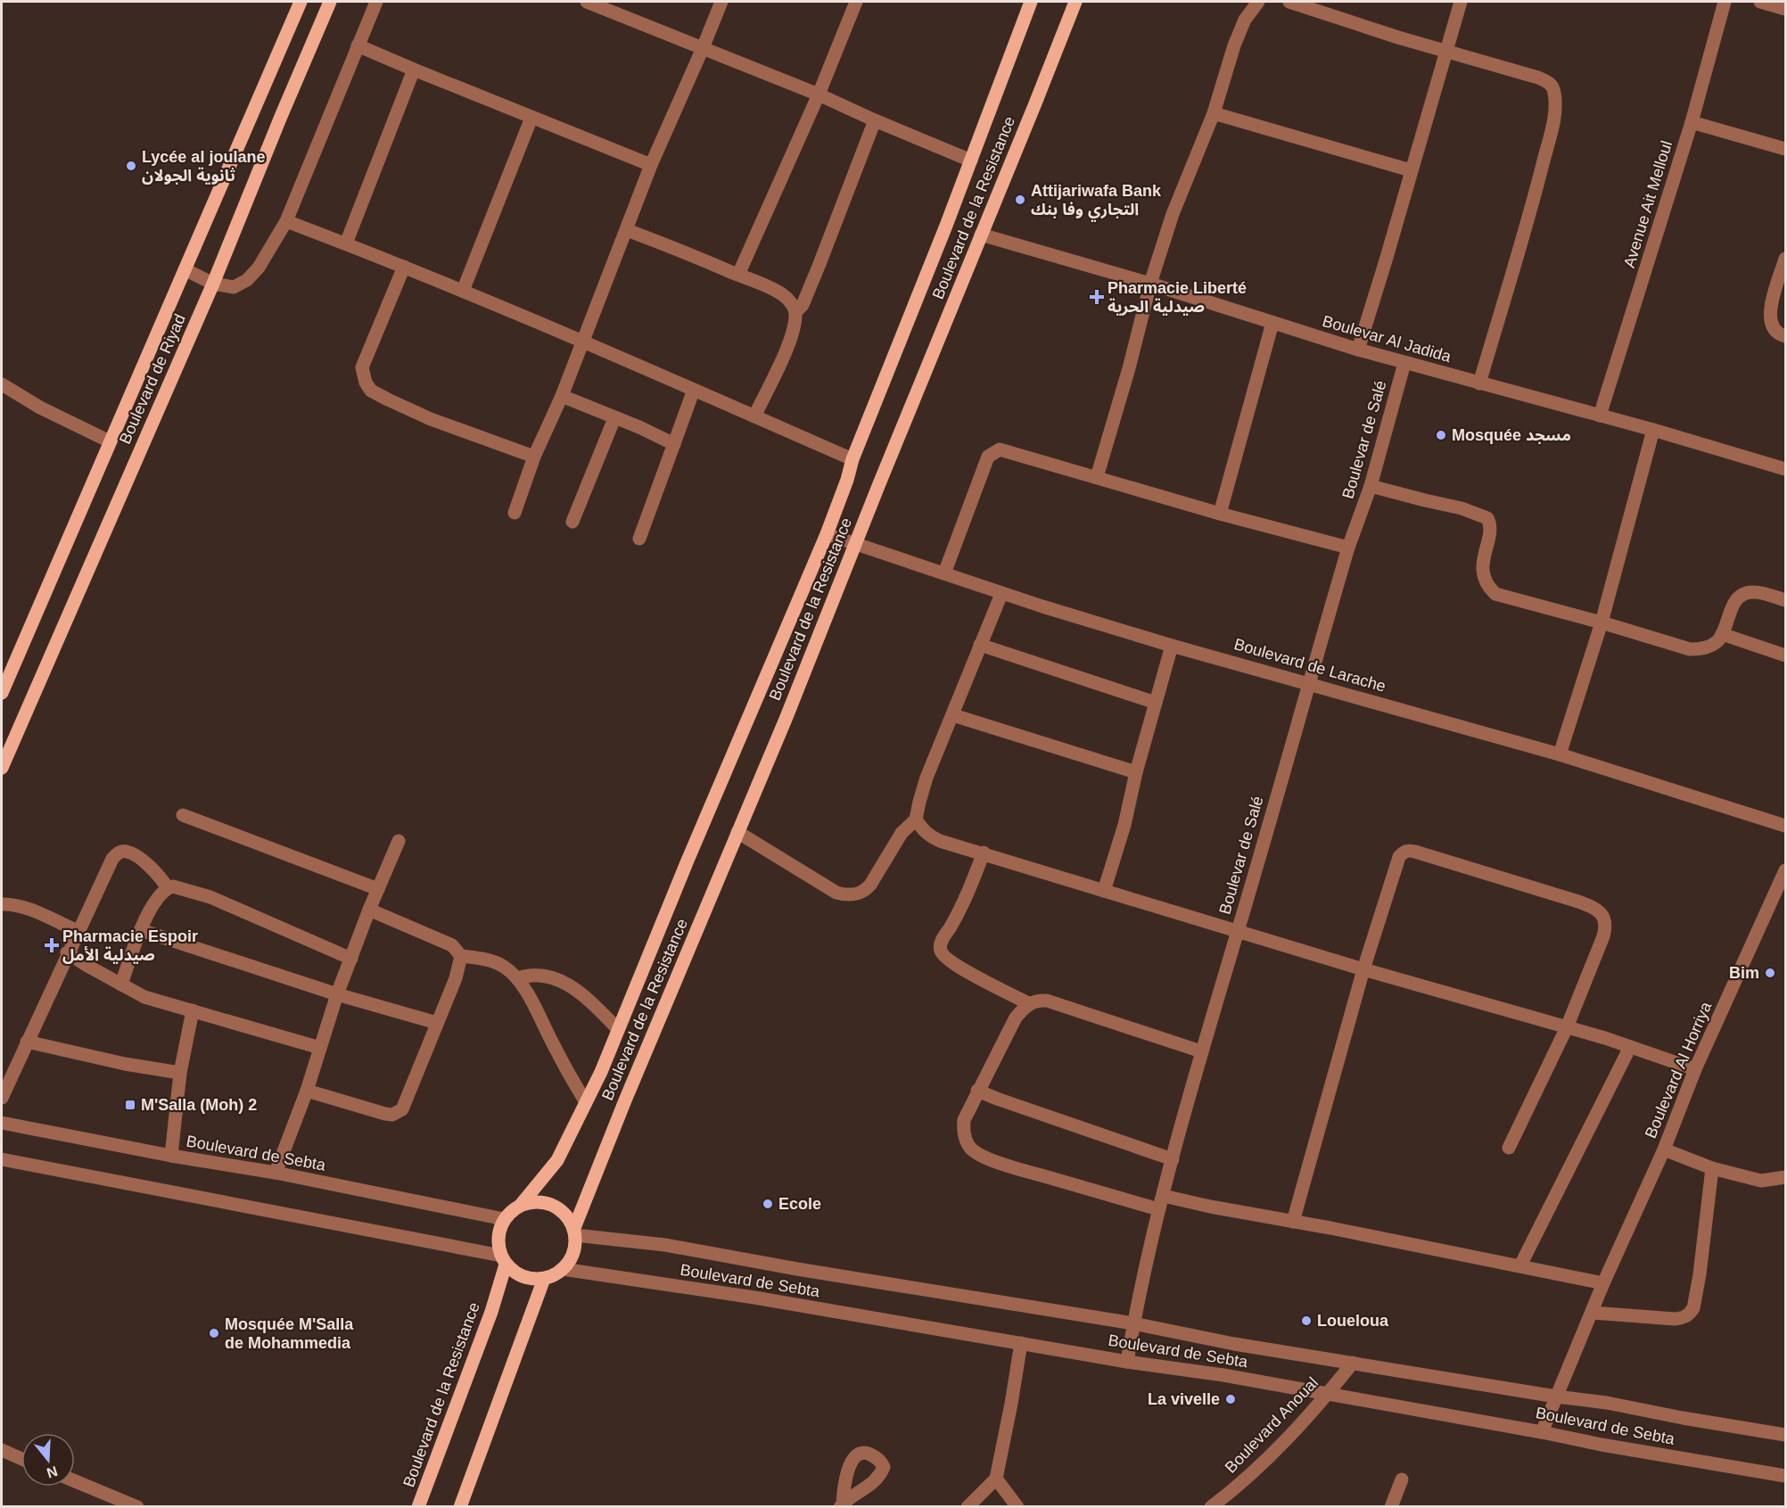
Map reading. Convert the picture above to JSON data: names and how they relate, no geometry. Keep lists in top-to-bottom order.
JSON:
{
  "streets": {
    "main road": ["Boulevard de la Resistance", "Boulevard de Riyad"],
    "street": [
      "Avenue Ait Melloul",
      "Boulevar Al Jadida",
      "Boulevar de Salé",
      "Boulevard de Larache",
      "Boulevard Al Horriya",
      "Boulevard de Sebta",
      "Boulevard Anoual"
    ]
  },
  "crossings": [
    ["Avenue Ait Melloul", "Boulevar Al Jadida"],
    ["Boulevard de la Resistance", "Boulevar Al Jadida"],
    ["Boulevard de la Resistance", "Boulevard de Larache"],
    ["Boulevard de la Resistance", "Boulevard de Sebta"],
    ["Boulevar Al Jadida", "Boulevar de Salé"],
    ["Boulevar de Salé", "Boulevard de Larache"],
    ["Boulevar de Salé", "Boulevard de Sebta"],
    ["Boulevard Al Horriya", "Boulevard de Sebta"],
    ["Boulevard de Sebta", "Boulevard Anoual"]
  ],
  "places": {
    "other": [
      "Lycée al joulane ثانوية الجولان",
      "Attijariwafa Bank التجاري وفا بنك",
      "Mosquée مسجد",
      "Bim",
      "Ecole",
      "Loueloua",
      "Mosquée M'Salla de Mohammedia",
      "La vivelle"
    ],
    "health": ["Pharmacie Liberté صيدلية الحرية", "Pharmacie Espoir صيدلية الأمل"],
    "transit": ["M'Salla (Moh) 2"]
  },
  "north": "bottom"
}
